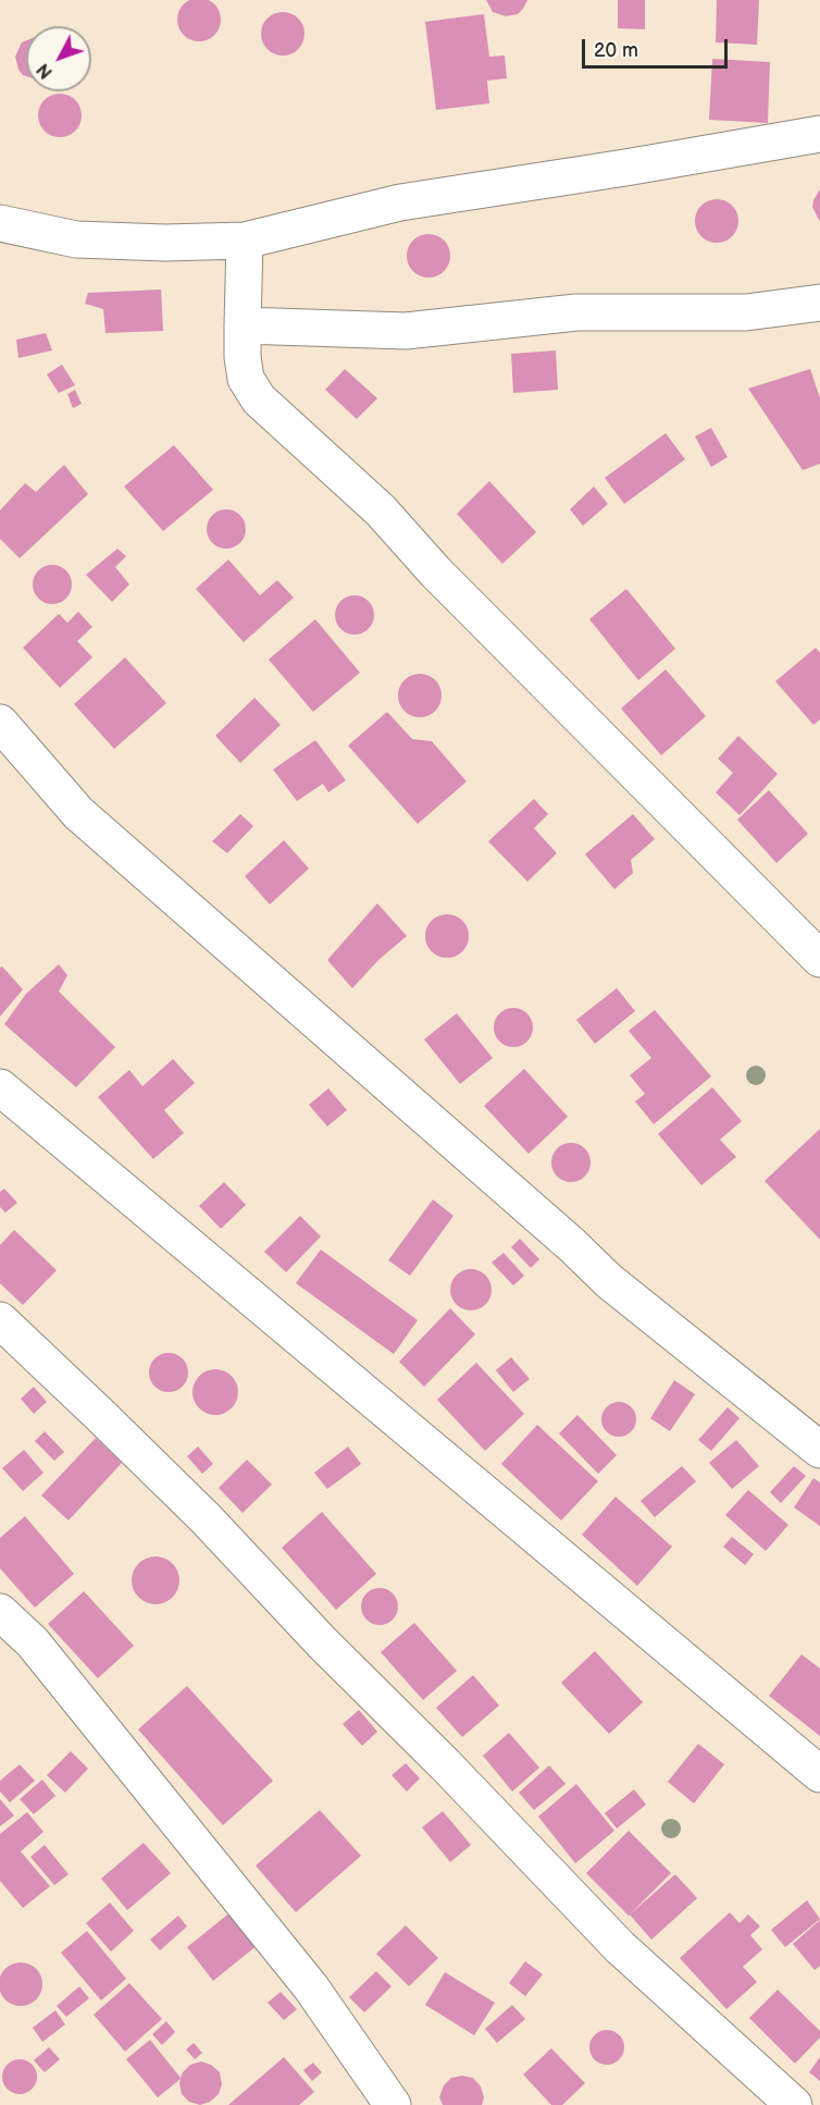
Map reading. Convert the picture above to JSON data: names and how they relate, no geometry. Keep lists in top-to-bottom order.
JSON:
{
  "scale_bar": "20 m",
  "north": "bottom left"
}
